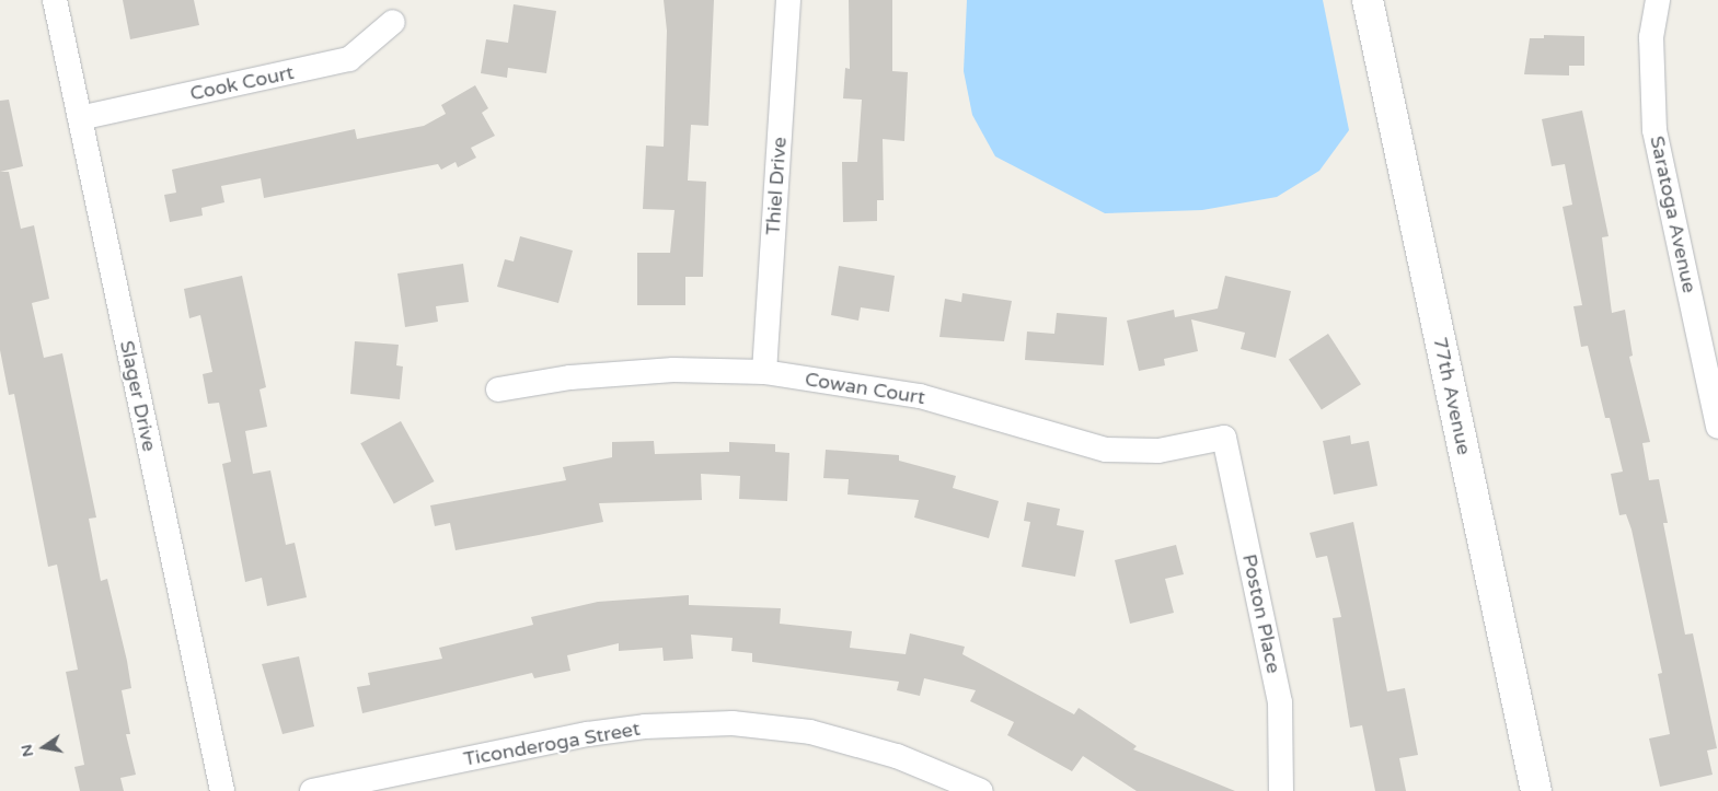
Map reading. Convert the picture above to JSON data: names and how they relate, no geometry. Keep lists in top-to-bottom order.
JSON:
{
  "streets": {
    "street": [
      "Cook Court",
      "Thiel Drive",
      "Saratoga Avenue",
      "Cowan Court",
      "Slager Drive",
      "77th Avenue",
      "Poston Place",
      "Ticonderoga Street"
    ]
  },
  "crossings": [
    ["Cook Court", "Slager Drive"],
    ["Thiel Drive", "Cowan Court"],
    ["Cowan Court", "Poston Place"]
  ],
  "north": "left"
}
